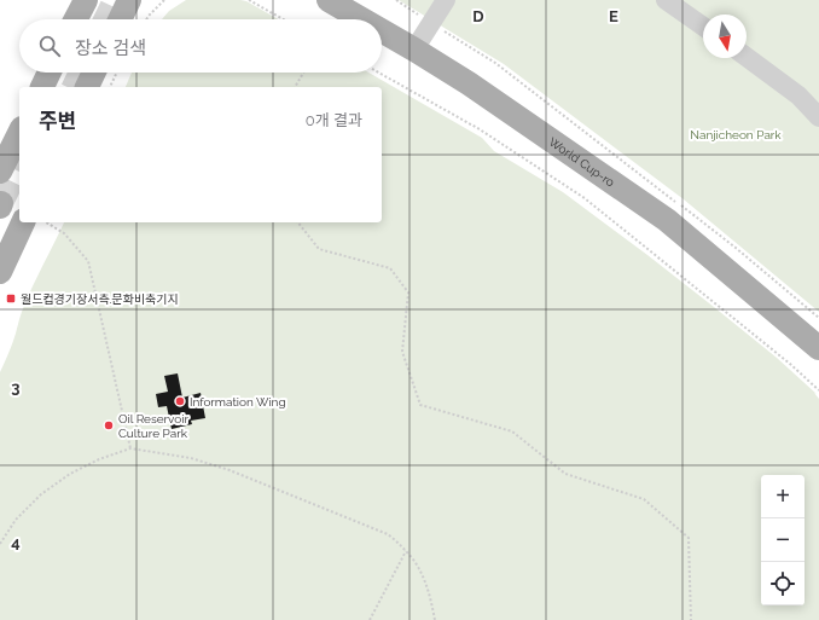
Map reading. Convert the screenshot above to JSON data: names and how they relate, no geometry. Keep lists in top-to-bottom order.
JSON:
{
  "streets": {
    "main road": ["World Cup-ro"]
  },
  "parks": ["Nanjicheon Park"],
  "places": {
    "transit": ["월드컵경기장서측.문화비축기지"],
    "other": ["Information Wing", "Oil Reservoir Culture Park"]
  },
  "north": "bottom",
  "page": {
    "search": "장소 검색",
    "heading": ["주변", "0개 결과"],
    "map_buttons": ["+", "−"]
  },
  "grid": {
    "columns": ["D", "E"],
    "rows": ["3", "4"]
  }
}
